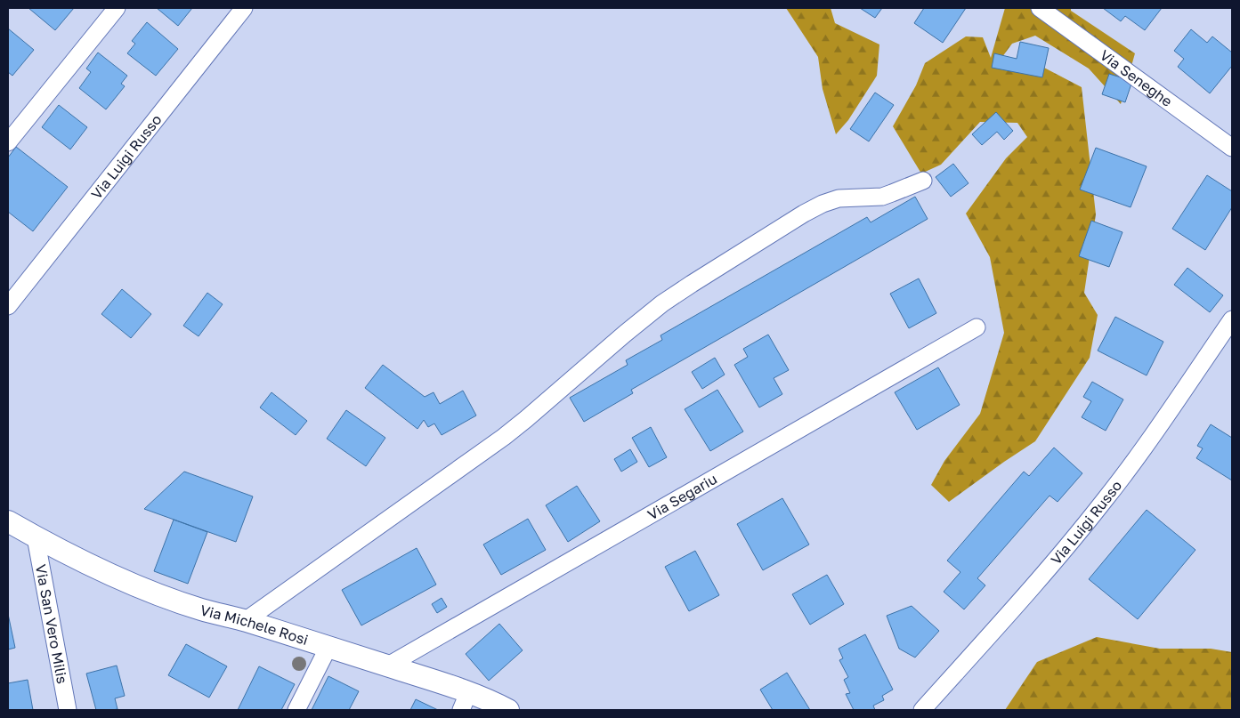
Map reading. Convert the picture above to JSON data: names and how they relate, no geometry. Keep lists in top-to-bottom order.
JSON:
{
  "streets": {
    "street": [
      "Via Seneghe",
      "Via Luigi Russo",
      "Via Segariu",
      "Via San Vero Milis",
      "Via Michele Rosi"
    ]
  },
  "crossings": [
    ["Via Segariu", "Via Michele Rosi"],
    ["Via San Vero Milis", "Via Michele Rosi"]
  ]
}
